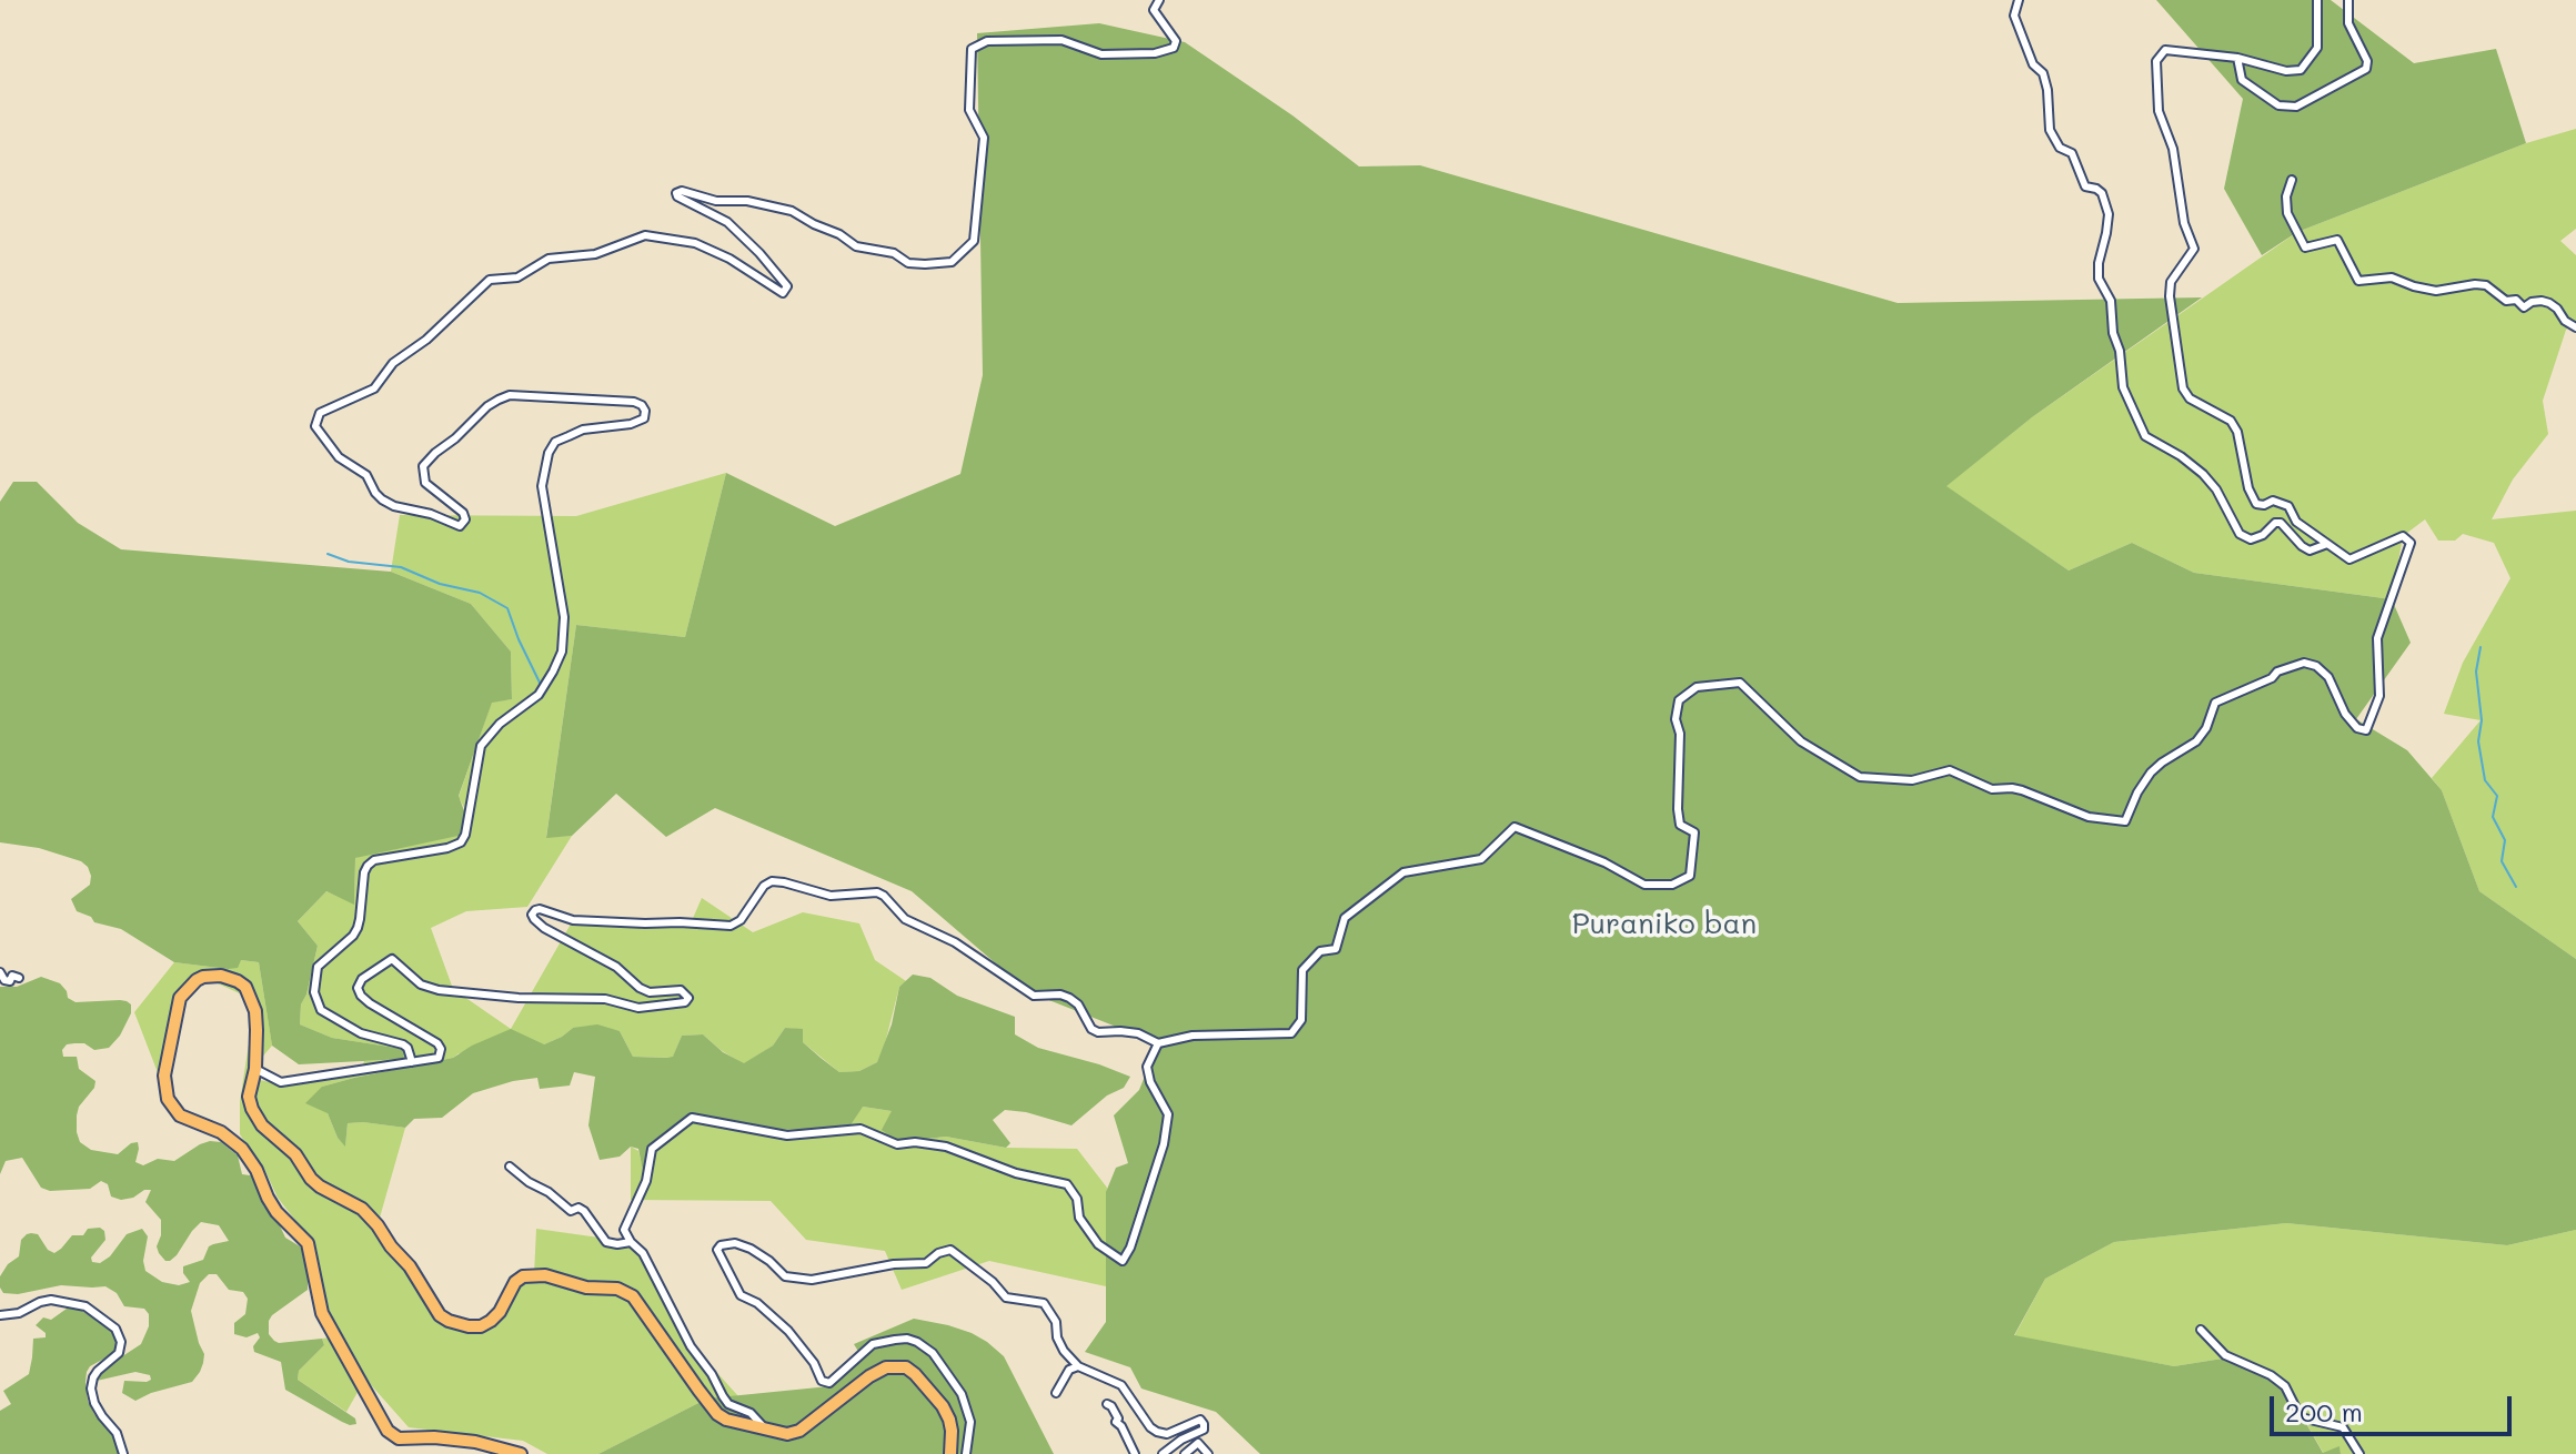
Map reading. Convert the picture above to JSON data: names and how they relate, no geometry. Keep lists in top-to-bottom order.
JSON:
{
  "parks": ["Puraniko ban"],
  "scale_bar": "200 m"
}
